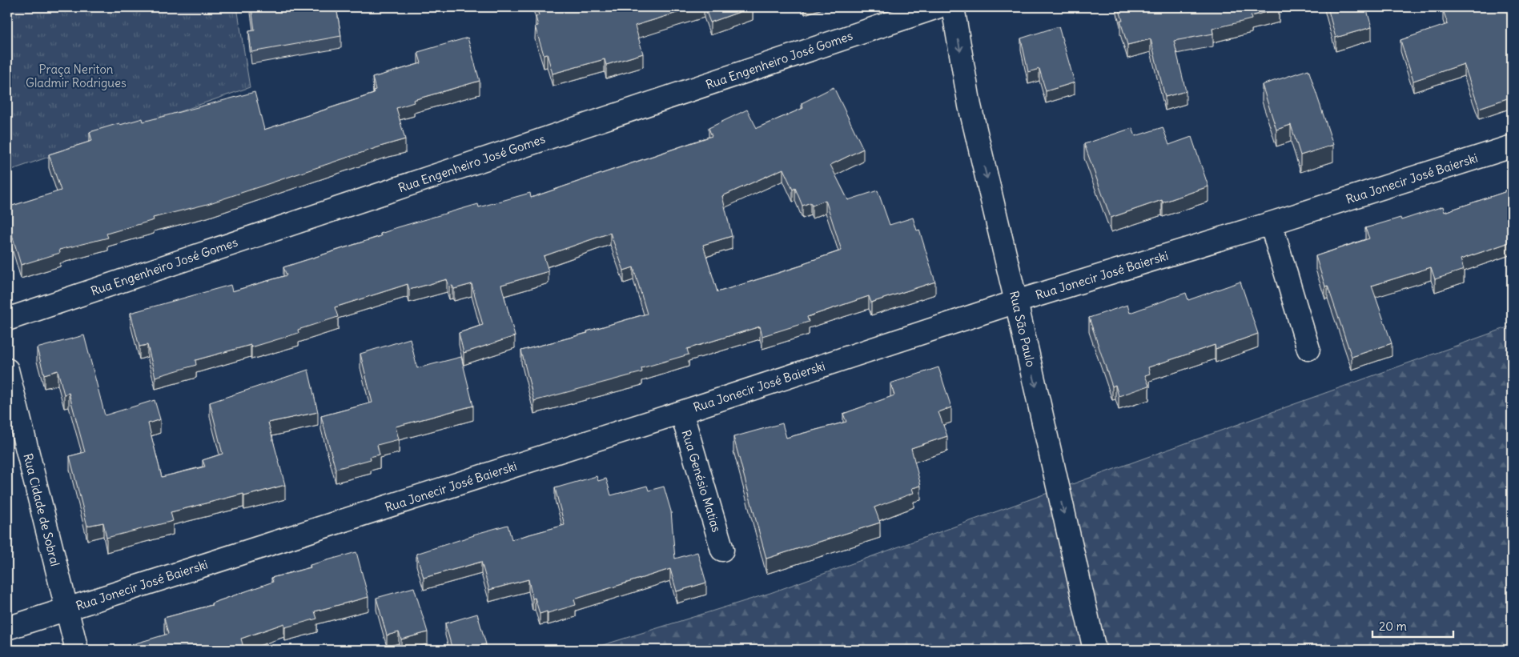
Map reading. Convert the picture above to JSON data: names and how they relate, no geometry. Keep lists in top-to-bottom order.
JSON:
{
  "streets": {
    "street": [
      "Rua Engenheiro José Gomes",
      "Rua Jonecir José Baierski",
      "Rua São Paulo",
      "Rua Genésio Matias",
      "Rua Cidade de Sobral"
    ]
  },
  "crossings": [
    ["Rua Jonecir José Baierski", "Rua São Paulo"],
    ["Rua Jonecir José Baierski", "Rua Genésio Matias"],
    ["Rua Jonecir José Baierski", "Rua Cidade de Sobral"]
  ],
  "one_way": ["Rua São Paulo"],
  "parks": ["Praça Neriton Gladmir Rodrigues"],
  "scale_bar": "20 m"
}
